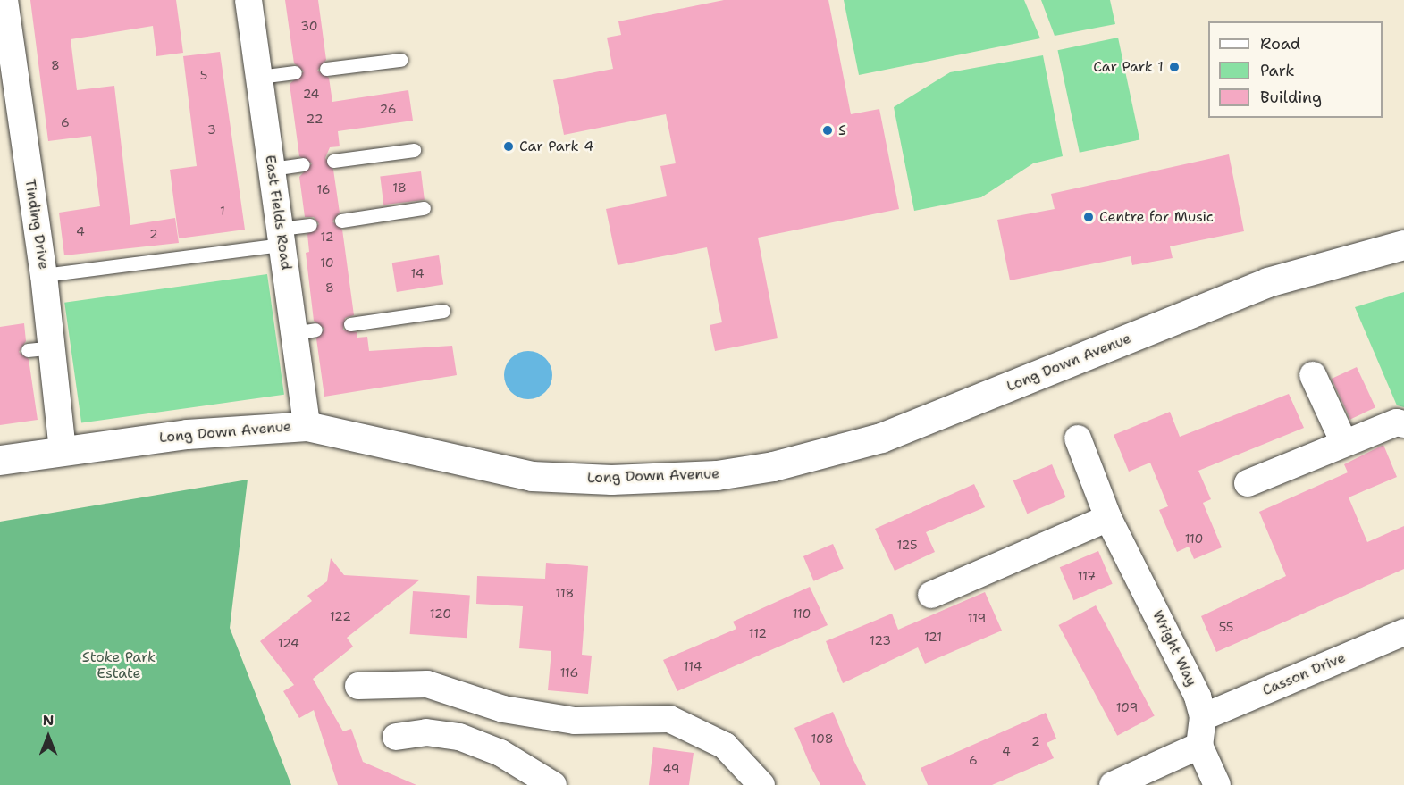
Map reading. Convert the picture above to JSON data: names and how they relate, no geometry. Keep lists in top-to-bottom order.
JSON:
{
  "streets": {
    "street": [
      "East Fields Road",
      "Tinding Drive",
      "Long Down Avenue",
      "Wright Way",
      "Casson Drive"
    ]
  },
  "crossings": [
    ["East Fields Road", "Long Down Avenue"],
    ["Tinding Drive", "Long Down Avenue"],
    ["Wright Way", "Casson Drive"]
  ],
  "parks": ["Stoke Park Estate"],
  "places": [
    "Car Park 1",
    "S",
    "Car Park 4",
    "Centre for Music"
  ],
  "house_numbers": [
    "30",
    "8",
    "5",
    "24",
    "26",
    "22",
    "6",
    "3",
    "18",
    "16",
    "1",
    "4",
    "2",
    "12",
    "10",
    "14",
    "8",
    "110",
    "125",
    "117",
    "118",
    "120",
    "110",
    "122",
    "119",
    "55",
    "112",
    "121",
    "123",
    "124",
    "114",
    "116",
    "109",
    "108",
    "2",
    "4",
    "6",
    "49"
  ],
  "legend": ["Road", "Park", "Building"],
  "north": "top"
}
